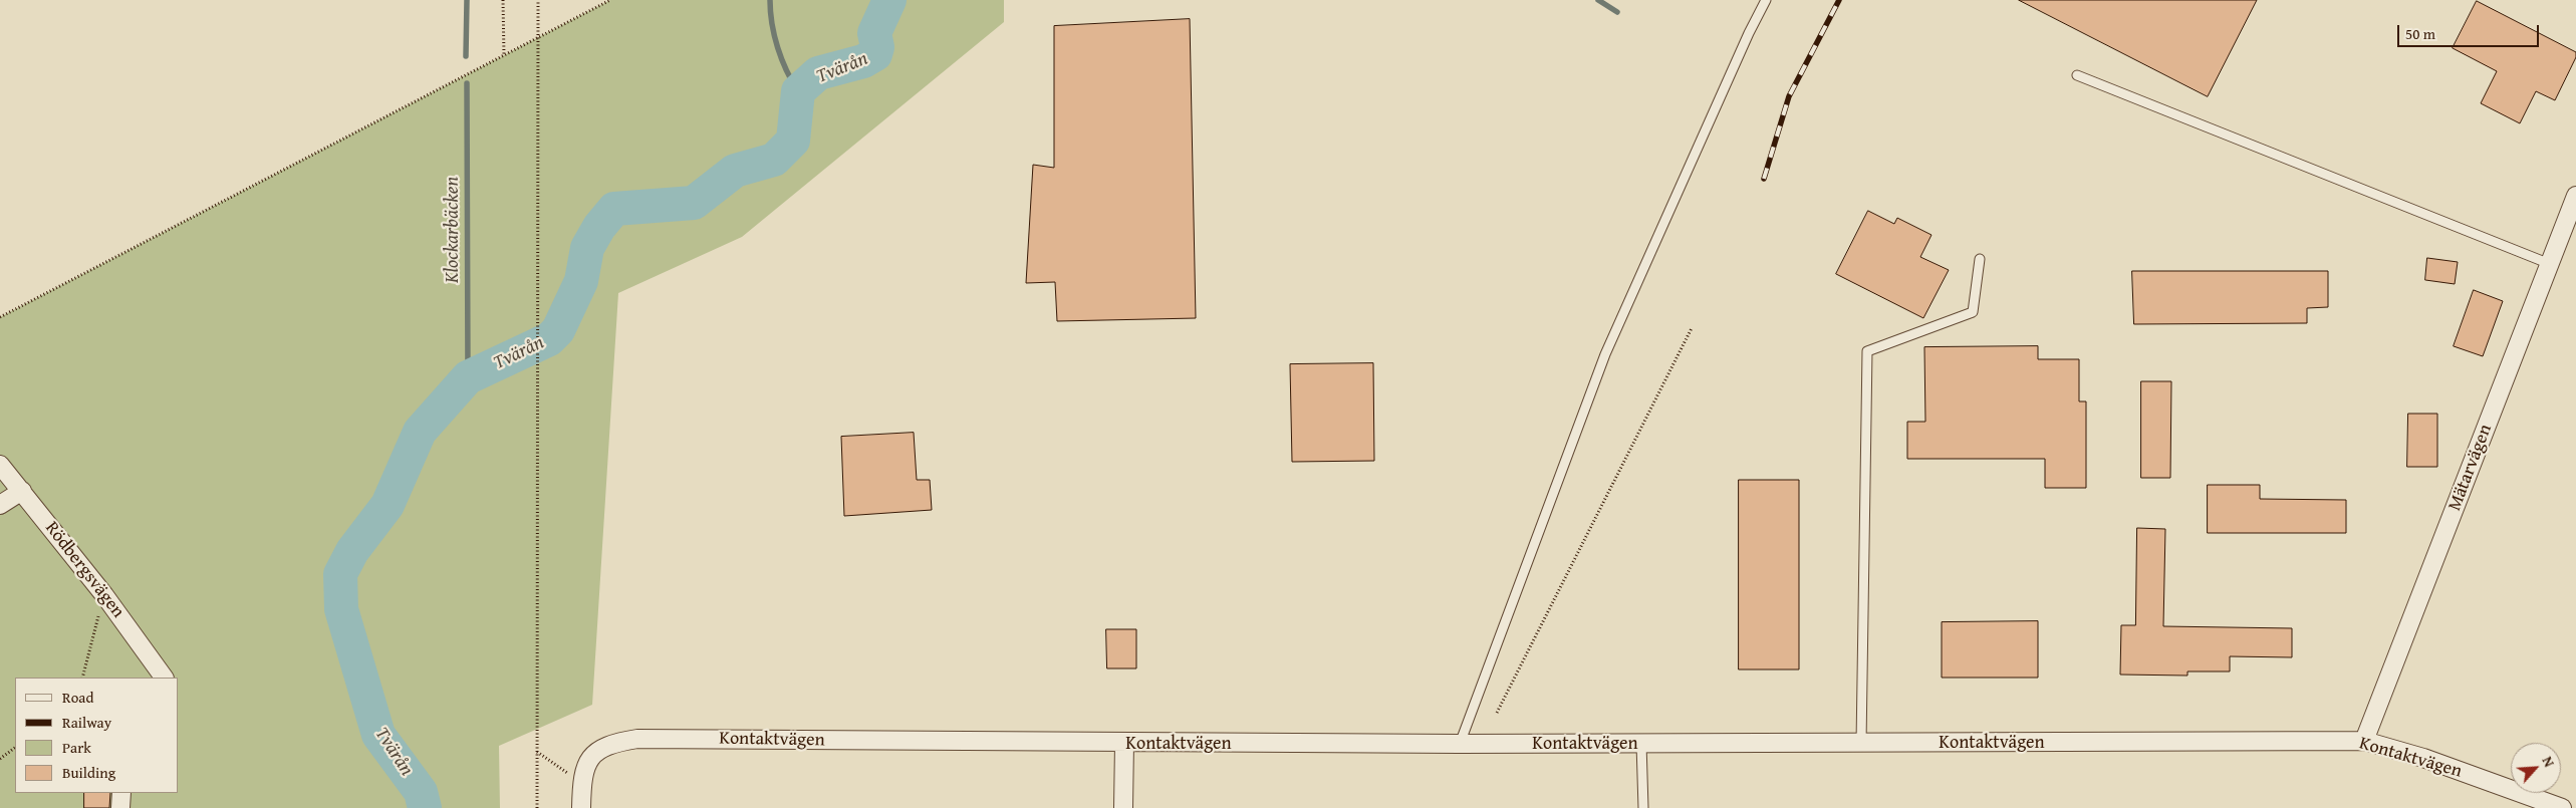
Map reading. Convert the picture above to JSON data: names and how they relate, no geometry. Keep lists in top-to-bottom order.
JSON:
{
  "streets": {
    "street": ["Mätarvägen", "Rödbergsvägen", "Kontaktvägen"]
  },
  "crossings": [
    ["Mätarvägen", "Kontaktvägen"]
  ],
  "water": ["Tvärån", "Klockarbäcken"],
  "legend": [
    "Road",
    "Railway",
    "Park",
    "Building"
  ],
  "scale_bar": "50 m",
  "north": "top right"
}
